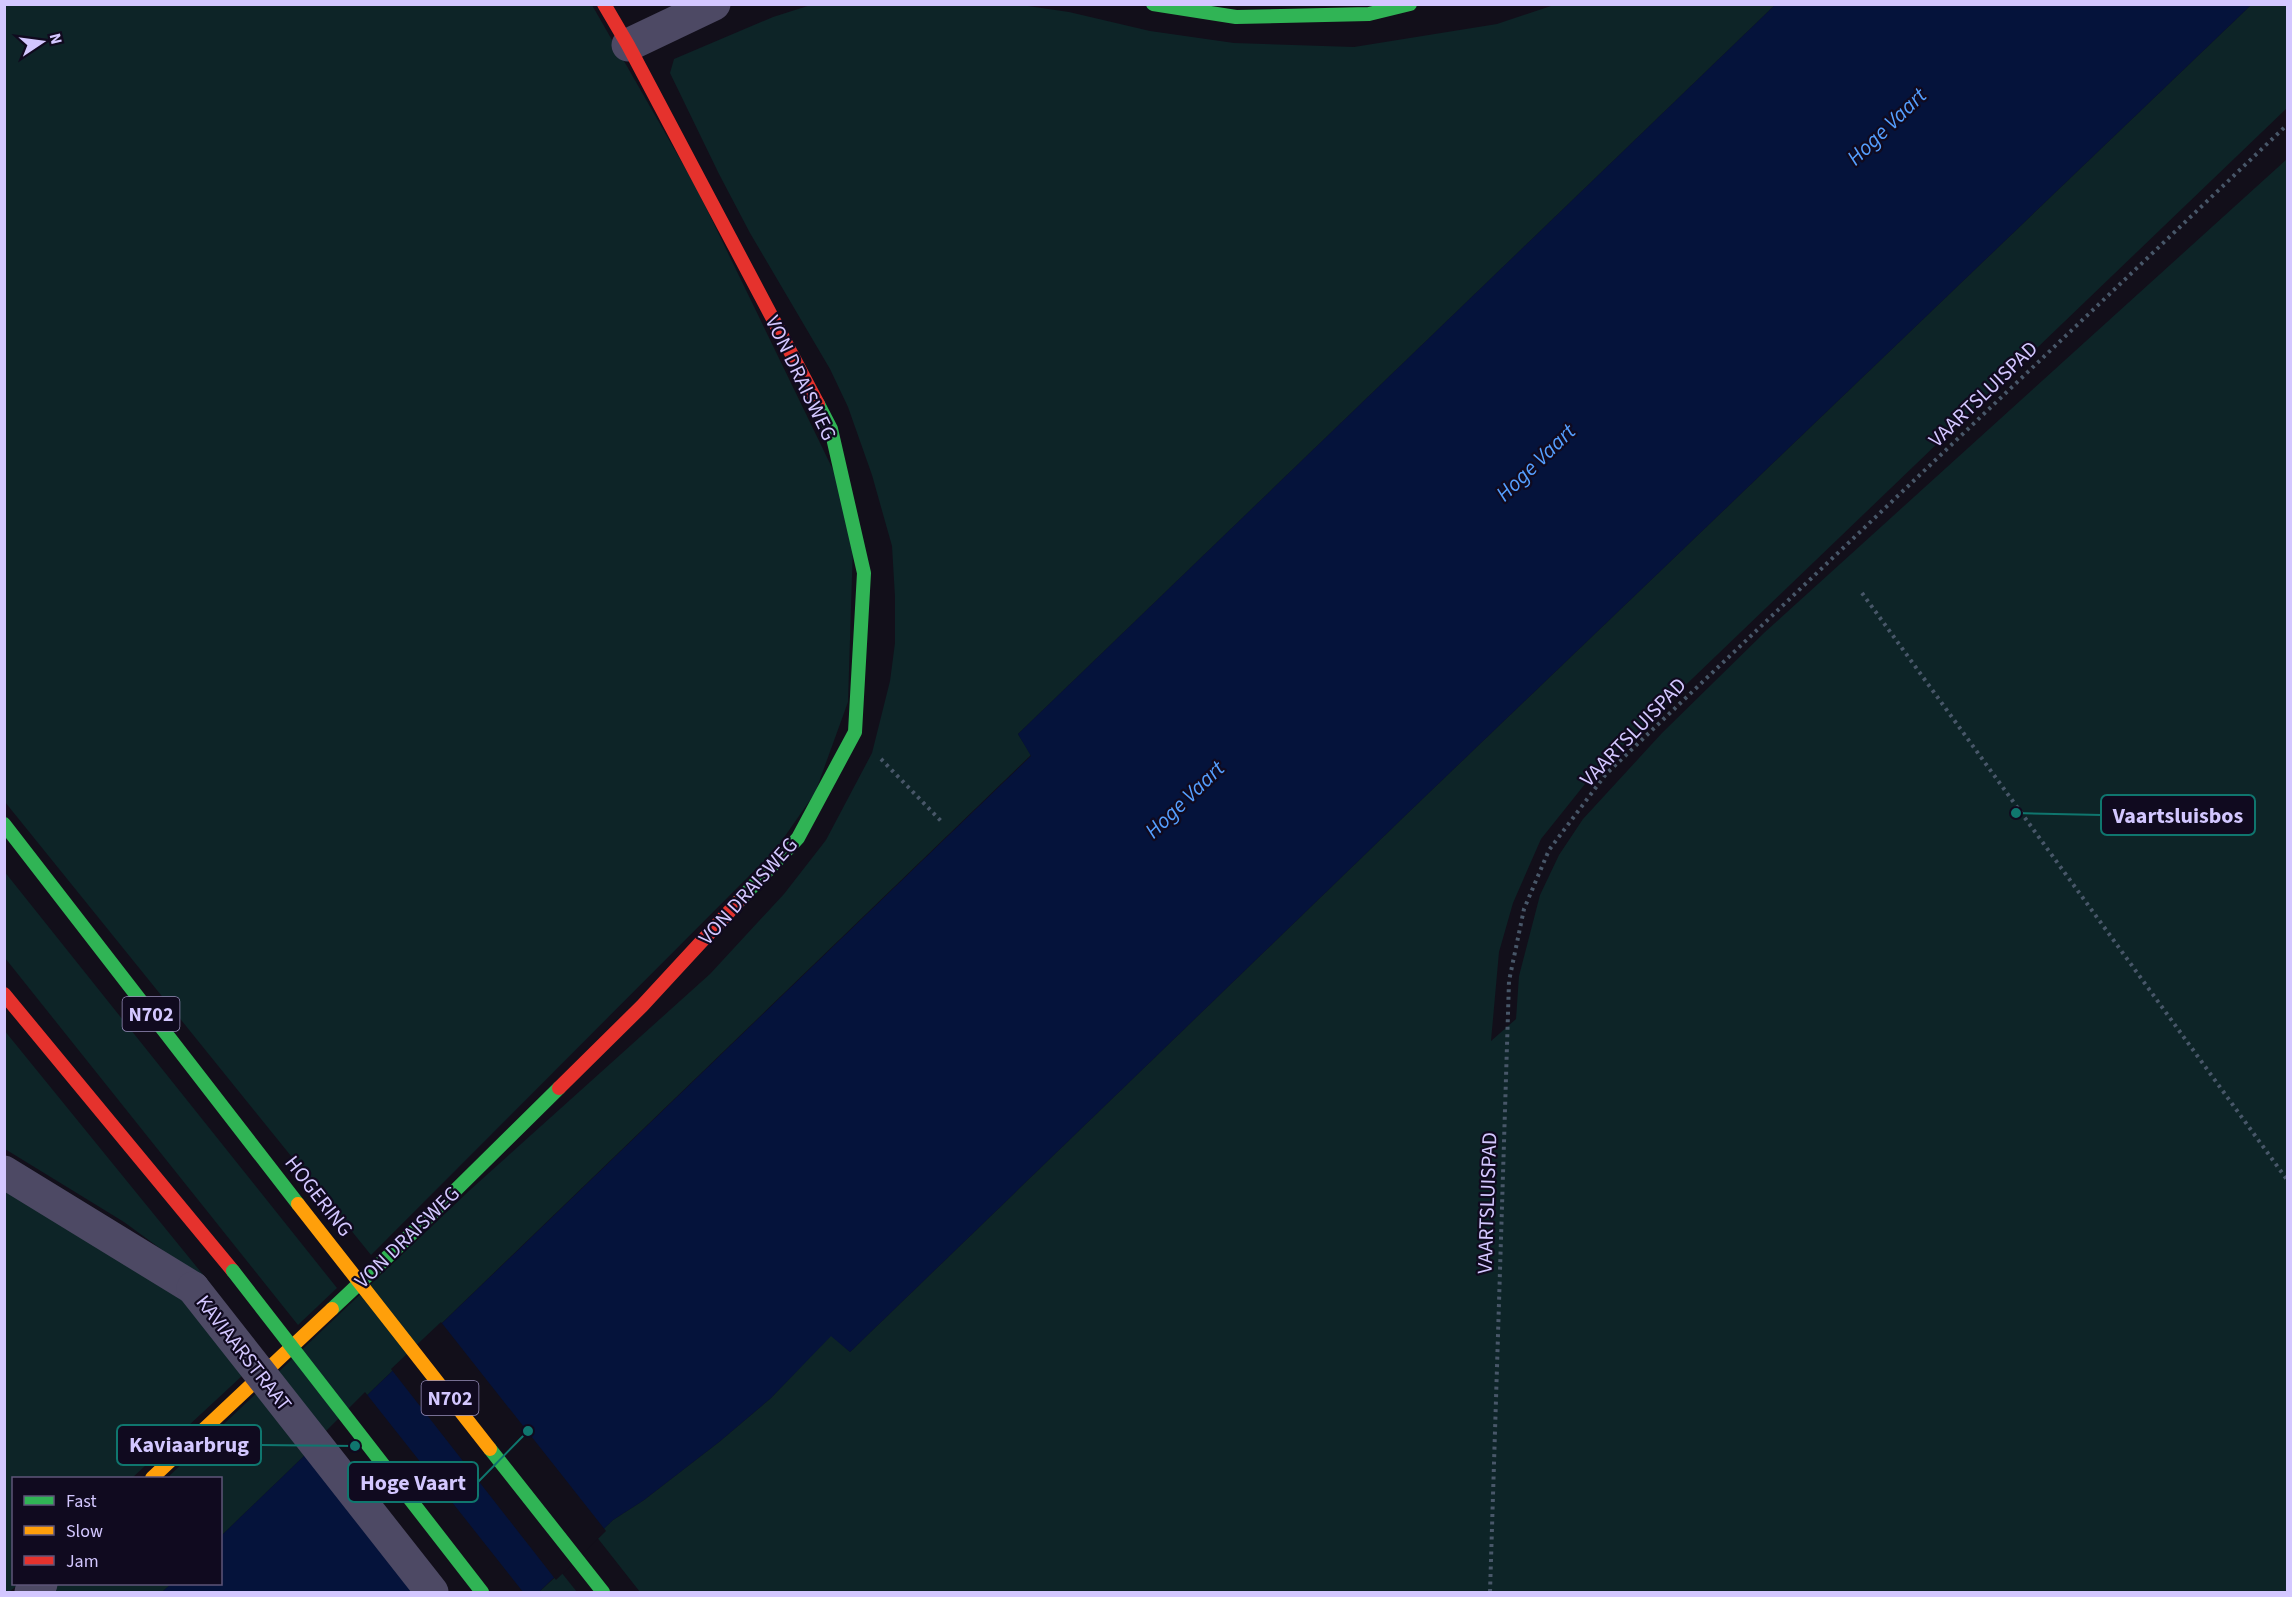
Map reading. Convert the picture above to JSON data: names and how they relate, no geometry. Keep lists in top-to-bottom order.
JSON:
{
  "streets": {
    "main road": ["VON DRAISWEG", "N702", "HOGERING"],
    "street": ["KAVIAARSTRAAT"],
    "path": ["VAARTSLUISPAD"]
  },
  "water": ["Hoge Vaart"],
  "places": ["Vaartsluisbos", "Hoge Vaart", "Kaviaarbrug"],
  "legend": ["Fast", "Slow", "Jam"],
  "north": "right"
}
